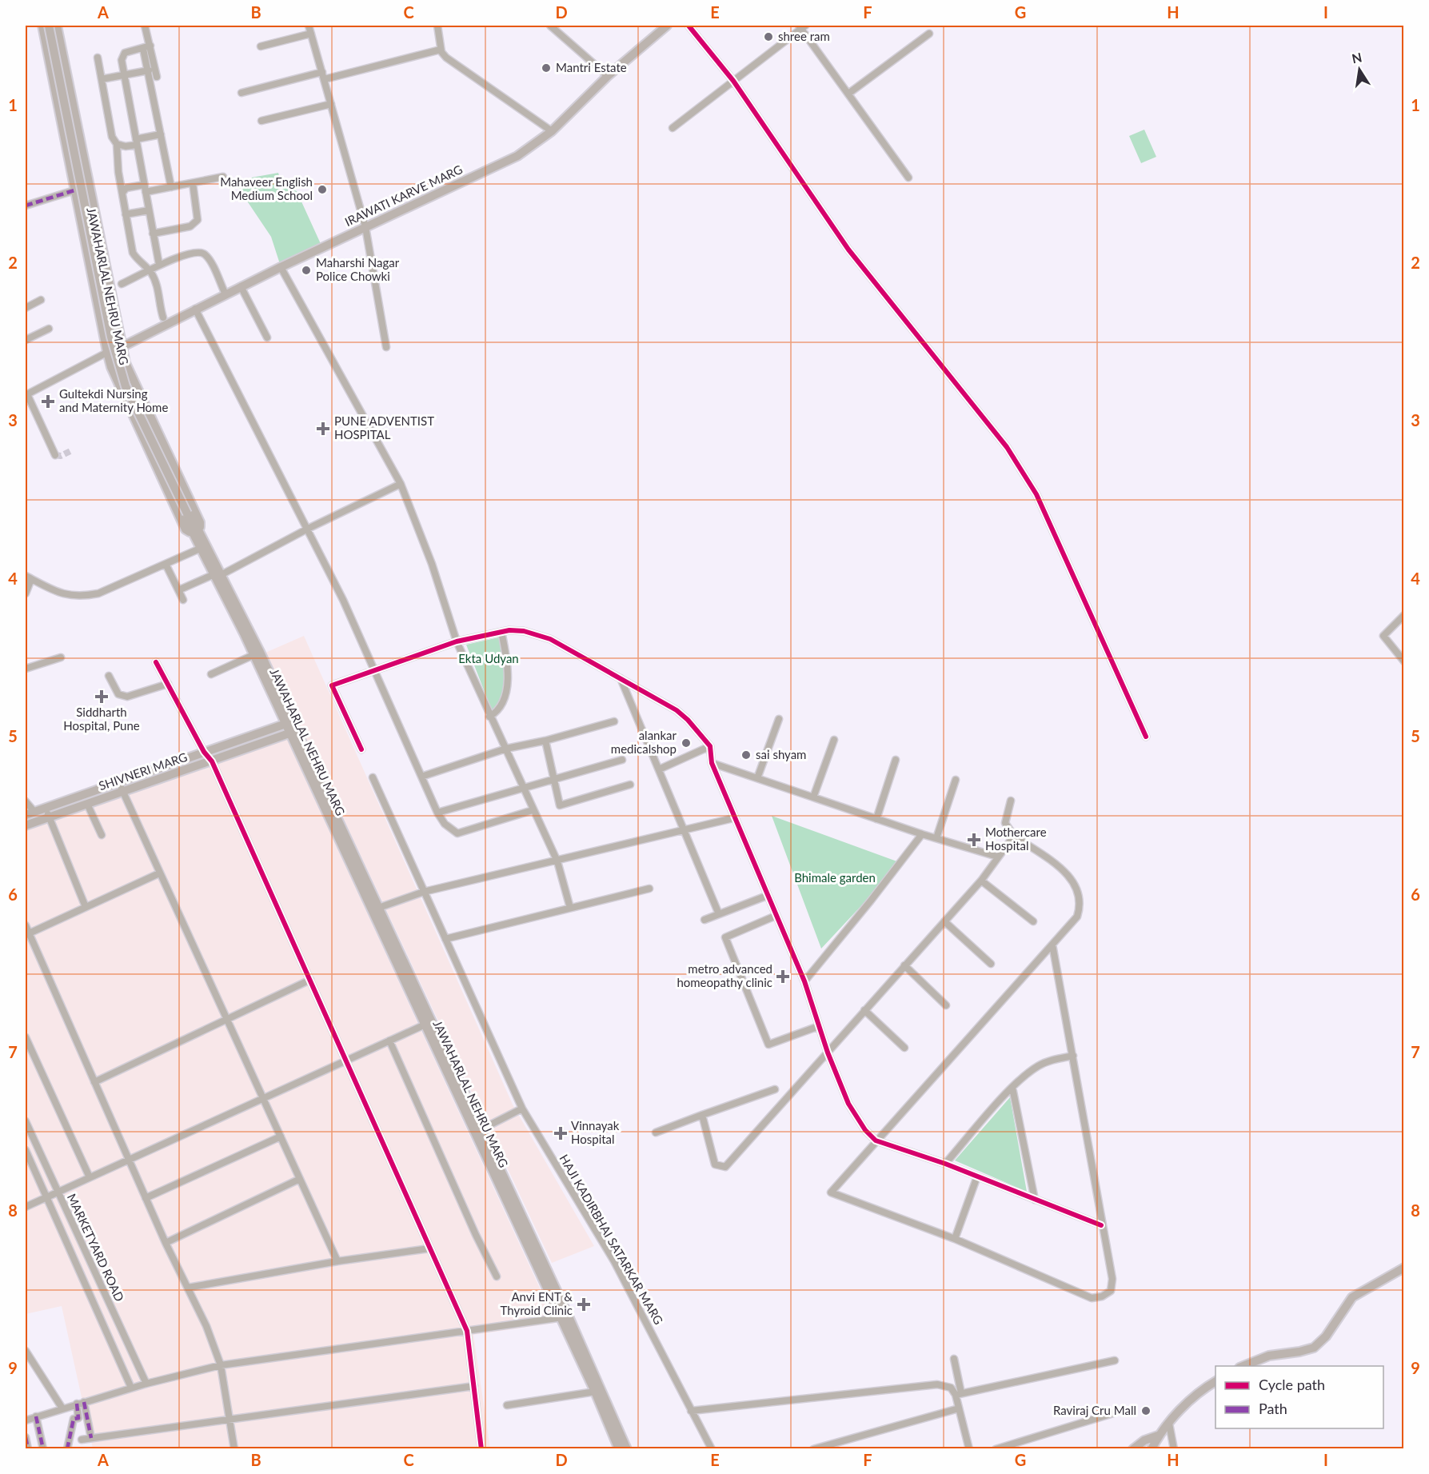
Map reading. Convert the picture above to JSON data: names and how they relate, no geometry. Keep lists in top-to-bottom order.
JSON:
{
  "streets": {
    "main road": ["IRAWATI KARVE MARG", "JAWAHARLAL NEHRU MARG", "SHIVNERI MARG"],
    "street": ["HAJI KADIRBHAI SATARKAR MARG", "MARKETYARD ROAD"]
  },
  "crossings": [
    ["IRAWATI KARVE MARG", "JAWAHARLAL NEHRU MARG"],
    ["JAWAHARLAL NEHRU MARG", "SHIVNERI MARG"]
  ],
  "parks": ["Ekta Udyan", "Bhimale garden"],
  "places": {
    "other": [
      "shree ram",
      "Mantri Estate",
      "Mahaveer English Medium School",
      "Maharshi Nagar Police Chowki",
      "alankar medicalshop",
      "sai shyam",
      "Raviraj Cru Mall"
    ],
    "health": [
      "Gultekdi Nursing and Maternity Home",
      "PUNE ADVENTIST HOSPITAL",
      "Siddharth Hospital, Pune",
      "Mothercare Hospital",
      "metro advanced homeopathy clinic",
      "Vinnayak Hospital",
      "Anvi ENT & Thyroid Clinic"
    ]
  },
  "legend": ["Cycle path", "Path"],
  "north": "top",
  "grid": {
    "columns": [
      "A",
      "B",
      "C",
      "D",
      "E",
      "F",
      "G",
      "H",
      "I"
    ],
    "rows": [
      "1",
      "2",
      "3",
      "4",
      "5",
      "6",
      "7",
      "8",
      "9"
    ]
  }
}
